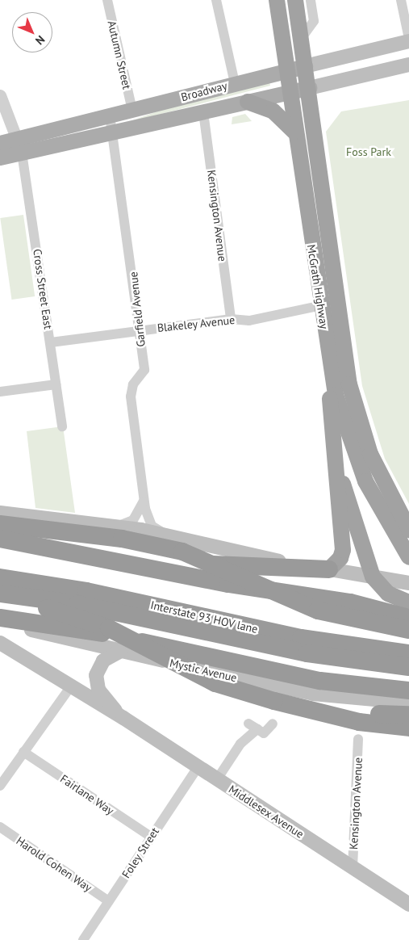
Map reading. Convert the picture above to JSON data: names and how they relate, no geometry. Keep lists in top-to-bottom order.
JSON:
{
  "streets": {
    "highway": ["McGrath Highway", "Interstate 93 HOV lane"],
    "main road": ["Broadway", "Mystic Avenue", "Middlesex Avenue"],
    "street": [
      "Autumn Street",
      "Kensington Avenue",
      "Cross Street East",
      "Garfield Avenue",
      "Blakeley Avenue",
      "Fairlane Way",
      "Foley Street",
      "Harold Cohen Way"
    ]
  },
  "crossings": [
    ["Autumn Street", "Broadway"],
    ["Broadway", "Kensington Avenue"],
    ["Broadway", "McGrath Highway"],
    ["Broadway", "Cross Street East"],
    ["Broadway", "Garfield Avenue"],
    ["Kensington Avenue", "Blakeley Avenue"],
    ["Kensington Avenue", "Middlesex Avenue"],
    ["McGrath Highway", "Blakeley Avenue"],
    ["Cross Street East", "Blakeley Avenue"],
    ["Garfield Avenue", "Blakeley Avenue"],
    ["Mystic Avenue", "Middlesex Avenue"],
    ["Fairlane Way", "Foley Street"],
    ["Middlesex Avenue", "Foley Street"],
    ["Foley Street", "Harold Cohen Way"]
  ],
  "parks": ["Foss Park"],
  "north": "bottom right"
}
